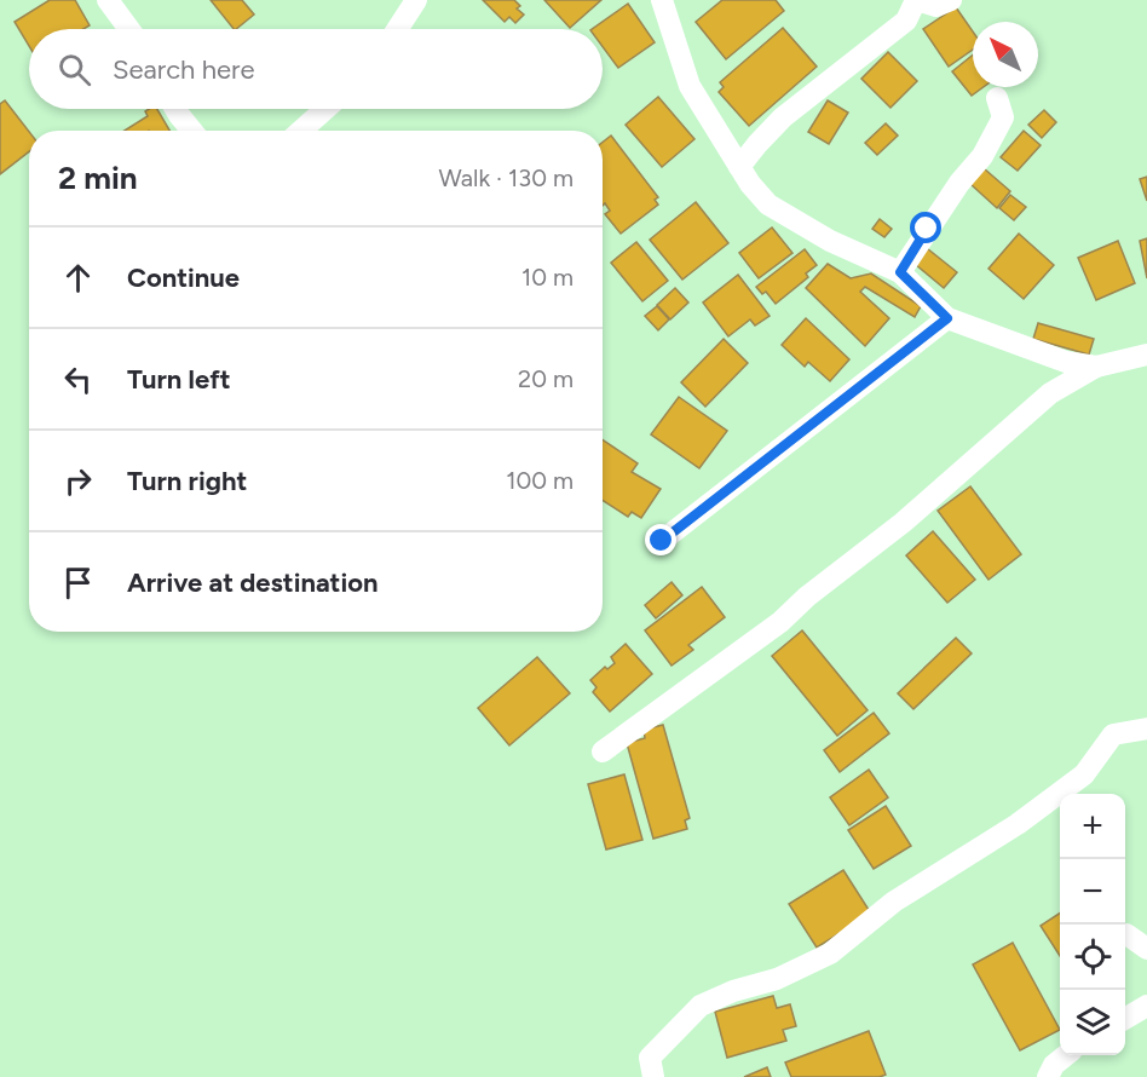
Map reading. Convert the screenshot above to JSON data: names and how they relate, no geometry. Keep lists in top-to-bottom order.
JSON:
{
  "north": "top left",
  "page": {
    "search": "Search here",
    "heading": ["2 min", "Walk · 130 m"],
    "list": [
      ["Continue", "10 m"],
      ["Turn left", "20 m"],
      ["Turn right", "100 m"],
      "Arrive at destination"
    ],
    "map_buttons": ["+", "−"]
  }
}
